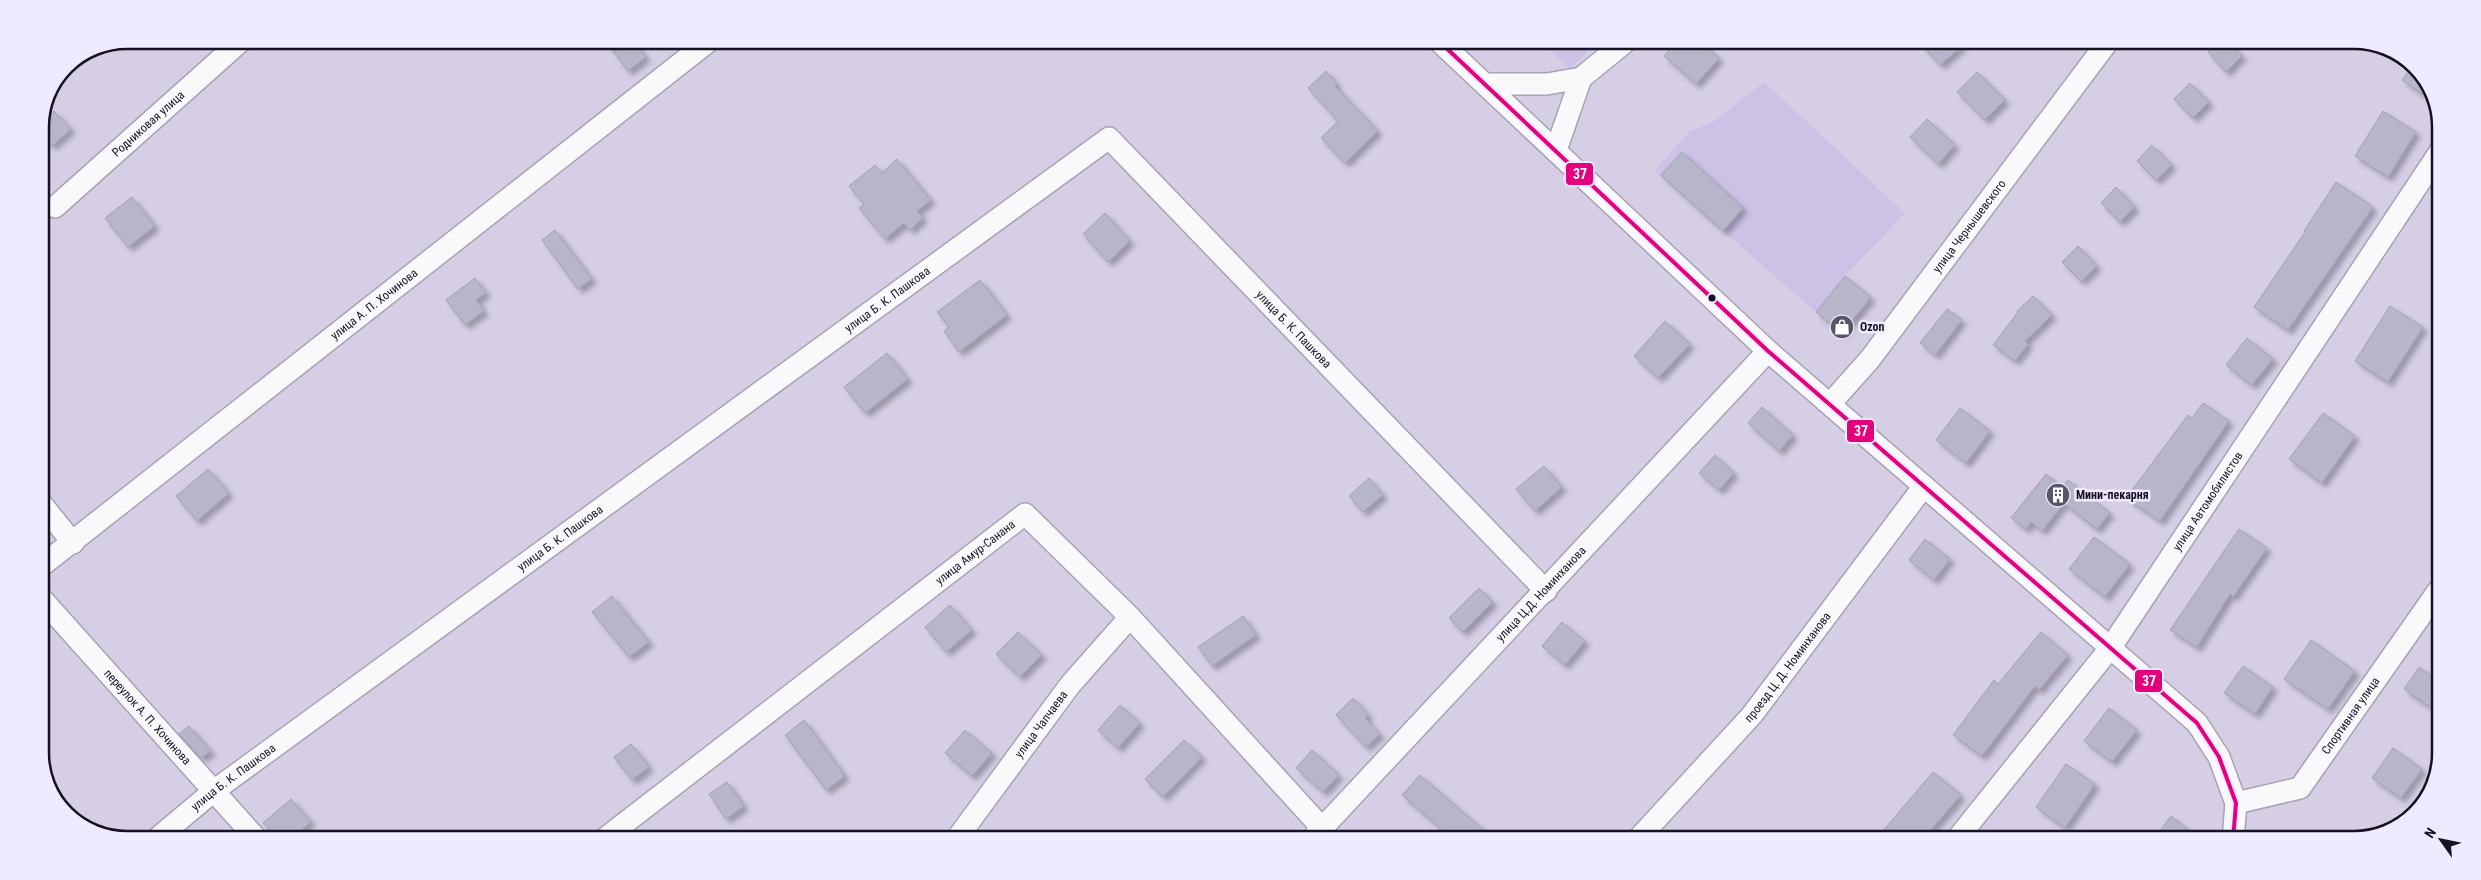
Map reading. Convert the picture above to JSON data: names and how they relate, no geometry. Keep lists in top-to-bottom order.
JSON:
{
  "streets": {
    "street": [
      "Родниковая улица",
      "улица Чернышевского",
      "улица Б. К. Пашкова",
      "улица А. П. Хочинова",
      "улица Автомобилистов",
      "улица Амур-Санана",
      "улица Ц.Д. Номинханова",
      "проезд Ц. Д. Номинханова",
      "переулок А. П. Хочинова",
      "Спортивная улица",
      "улица Чапчаева"
    ]
  },
  "crossings": [
    ["улица Б. К. Пашкова", "улица Ц.Д. Номинханова"],
    ["улица Б. К. Пашкова", "переулок А. П. Хочинова"],
    ["улица Амур-Санана", "улица Чапчаева"]
  ],
  "places": {
    "shop": ["Ozon"],
    "building": ["Мини-пекарня"]
  },
  "lines": ["transit line 37"],
  "north": "top left"
}
